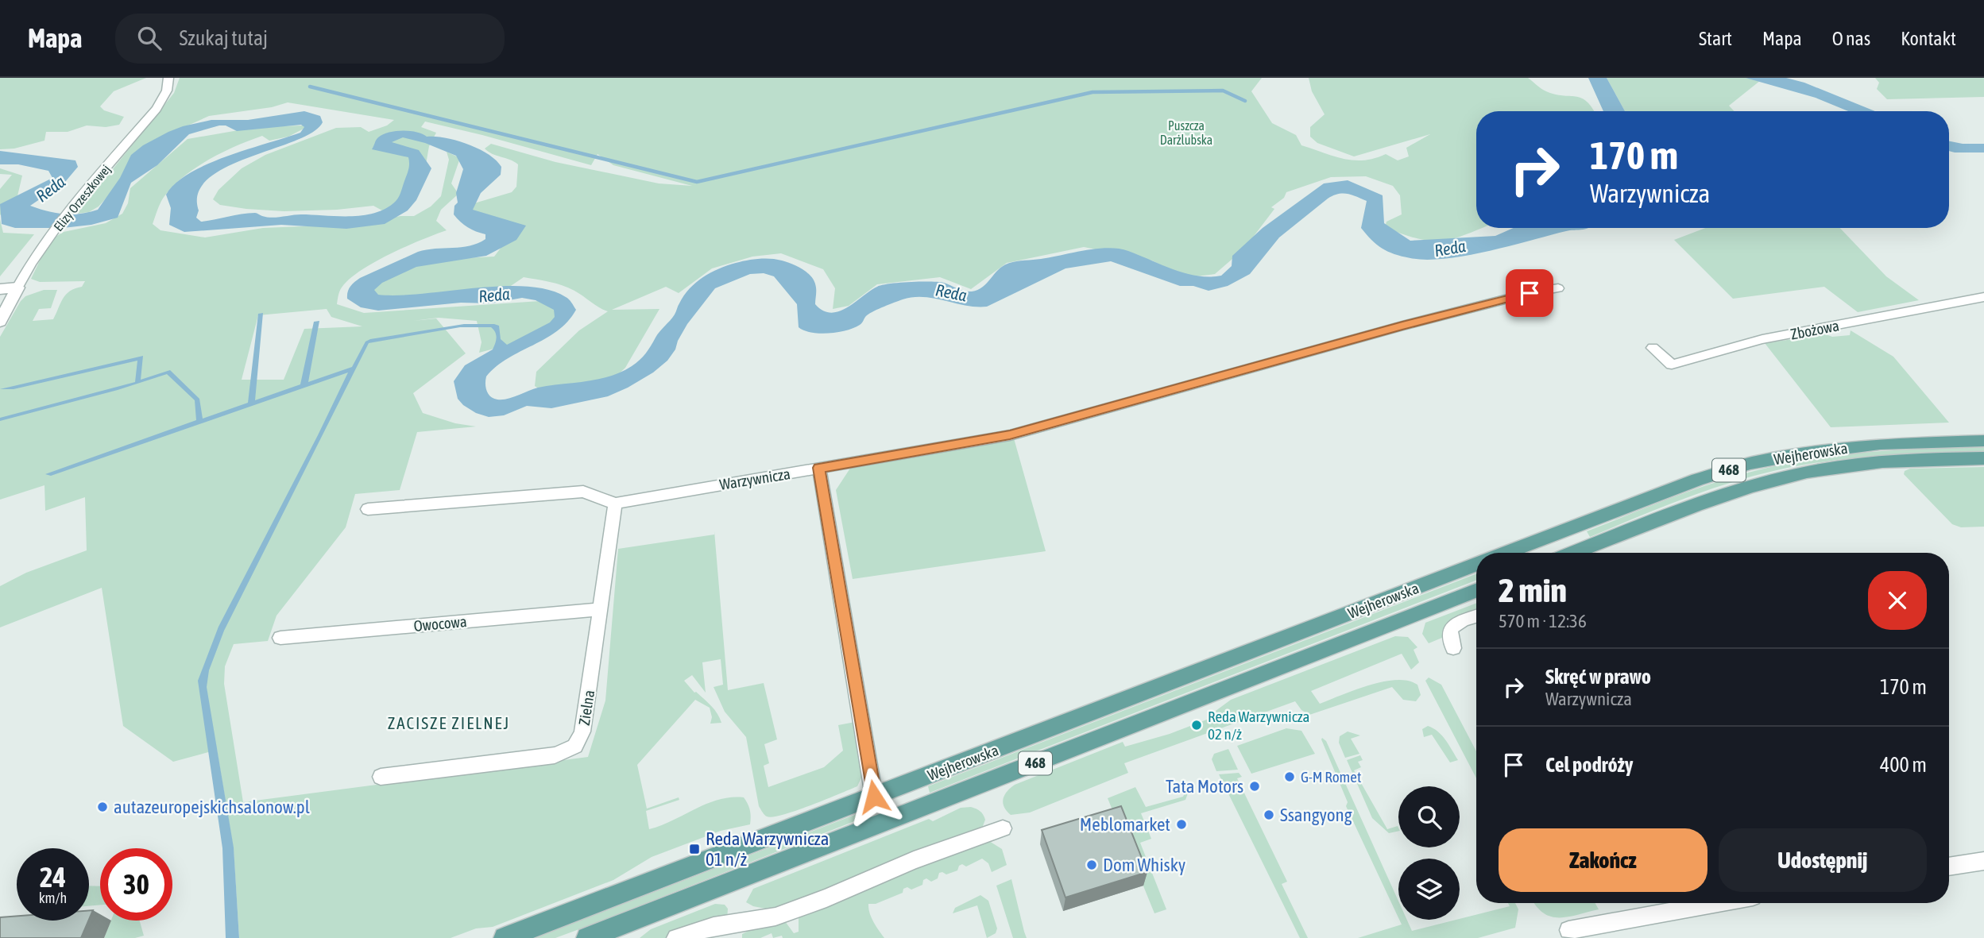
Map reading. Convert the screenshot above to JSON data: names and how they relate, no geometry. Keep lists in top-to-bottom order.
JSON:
{
  "streets": {
    "main road": ["Wejherowska", "468"],
    "street": [
      "Elizy Orzeszkowej",
      "Zbożowa",
      "Warzywnicza",
      "Owocowa",
      "Zielna"
    ]
  },
  "crossings": [
    ["Warzywnicza", "Zielna"],
    ["Owocowa", "Zielna"]
  ],
  "districts": ["ZACISZE ZIELNEJ"],
  "water": ["Reda"],
  "parks": ["Puszcza Darżlubska"],
  "places": {
    "other": [
      "Reda Warzywnicza 02 n/ż",
      "G-M Romet",
      "Tata Motors",
      "autazeuropejskichsalonow.pl",
      "Ssangyong",
      "Meblomarket",
      "Dom Whisky"
    ],
    "transit": ["Reda Warzywnicza 01 n/ż"]
  },
  "page": {
    "header": "Mapa",
    "search": "Szukaj tutaj",
    "nav": [
      "Start",
      "Mapa",
      "O nas",
      "Kontakt"
    ],
    "turn": ["170 m", "Warzywnicza"],
    "heading": ["2 min", "570 m · 12:36"],
    "list": [
      {
        "name": "Skręć w prawo",
        "note": "Warzywnicza",
        "value": "170 m"
      },
      {
        "name": "Cel podróży",
        "value": "400 m"
      }
    ],
    "buttons": ["Zakończ", "Udostępnij"],
    "speed": "24 km/h",
    "limit": "30"
  }
}
